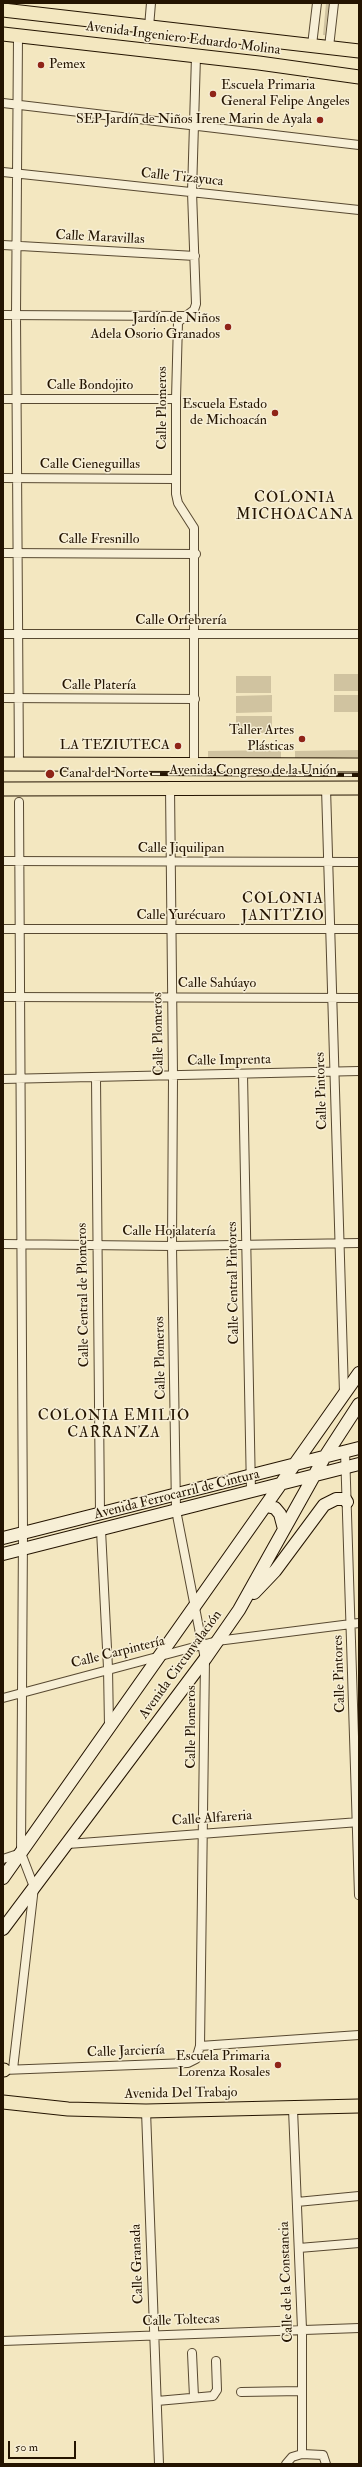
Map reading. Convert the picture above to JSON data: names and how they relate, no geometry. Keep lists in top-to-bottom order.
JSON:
{
  "streets": {
    "main road": [
      "Avenida Ingeniero Eduardo Molina",
      "Avenida Congreso de la Unión",
      "Avenida Ferrocarril de Cintura",
      "Avenida Circunvalación",
      "Avenida Del Trabajo"
    ],
    "street": [
      "Calle Tizayuca",
      "Calle Maravillas",
      "Calle Bondojito",
      "Calle Plomeros",
      "Calle Cieneguillas",
      "Calle Fresnillo",
      "Calle Orfebrería",
      "Calle Platería",
      "Calle Jiquilipan",
      "Calle Yurécuaro",
      "Calle Sahúayo",
      "Calle Imprenta",
      "Calle Pintores",
      "Calle Hojalatería",
      "Calle Central Pintores",
      "Calle Central de Plomeros",
      "Calle Carpintería",
      "Calle Alfareria",
      "Calle Jarciería",
      "Calle Granada",
      "Calle de la Constancia",
      "Calle Toltecas"
    ]
  },
  "crossings": [
    ["Avenida Ingeniero Eduardo Molina", "Calle Plomeros"],
    ["Calle Tizayuca", "Calle Plomeros"],
    ["Calle Maravillas", "Calle Plomeros"],
    ["Calle Bondojito", "Calle Plomeros"],
    ["Calle Plomeros", "Calle Cieneguillas"],
    ["Calle Plomeros", "Calle Fresnillo"],
    ["Calle Plomeros", "Calle Orfebrería"],
    ["Calle Plomeros", "Calle Platería"],
    ["Calle Plomeros", "Avenida Congreso de la Unión"],
    ["Calle Plomeros", "Calle Jiquilipan"],
    ["Calle Plomeros", "Calle Yurécuaro"],
    ["Calle Plomeros", "Calle Sahúayo"],
    ["Calle Plomeros", "Calle Imprenta"],
    ["Calle Plomeros", "Calle Hojalatería"],
    ["Calle Plomeros", "Avenida Ferrocarril de Cintura"],
    ["Calle Plomeros", "Calle Carpintería"],
    ["Calle Plomeros", "Avenida Circunvalación"],
    ["Calle Plomeros", "Calle Alfareria"],
    ["Calle Plomeros", "Calle Jarciería"],
    ["Avenida Congreso de la Unión", "Calle Pintores"],
    ["Calle Jiquilipan", "Calle Pintores"],
    ["Calle Yurécuaro", "Calle Pintores"],
    ["Calle Sahúayo", "Calle Pintores"],
    ["Calle Imprenta", "Calle Pintores"],
    ["Calle Imprenta", "Calle Central Pintores"],
    ["Calle Imprenta", "Calle Central de Plomeros"],
    ["Calle Pintores", "Calle Hojalatería"],
    ["Calle Pintores", "Avenida Ferrocarril de Cintura"],
    ["Calle Pintores", "Calle Carpintería"],
    ["Calle Pintores", "Avenida Circunvalación"],
    ["Calle Pintores", "Calle Alfareria"],
    ["Calle Hojalatería", "Calle Central Pintores"],
    ["Calle Hojalatería", "Calle Central de Plomeros"],
    ["Calle Central Pintores", "Avenida Ferrocarril de Cintura"],
    ["Calle Central de Plomeros", "Avenida Ferrocarril de Cintura"],
    ["Avenida Ferrocarril de Cintura", "Avenida Circunvalación"],
    ["Calle Carpintería", "Avenida Circunvalación"],
    ["Avenida Circunvalación", "Calle Alfareria"],
    ["Avenida Del Trabajo", "Calle Granada"],
    ["Avenida Del Trabajo", "Calle de la Constancia"],
    ["Calle Granada", "Calle Toltecas"],
    ["Calle de la Constancia", "Calle Toltecas"]
  ],
  "districts": ["COLONIA MICHOACANA", "COLONIA JANITZIO", "COLONIA EMILIO CARRANZA"],
  "places": [
    "Pemex",
    "Escuela Primaria General Felipe Angeles",
    "SEP Jardín de Niños Irene Marin de Ayala",
    "Jardín de Niños Adela Osorio Granados",
    "Escuela Estado de Michoacán",
    "Taller Artes Plásticas",
    "LA TEZIUTECA",
    "Canal del Norte",
    "Escuela Primaria Lorenza Rosales"
  ],
  "scale_bar": "50 m"
}
